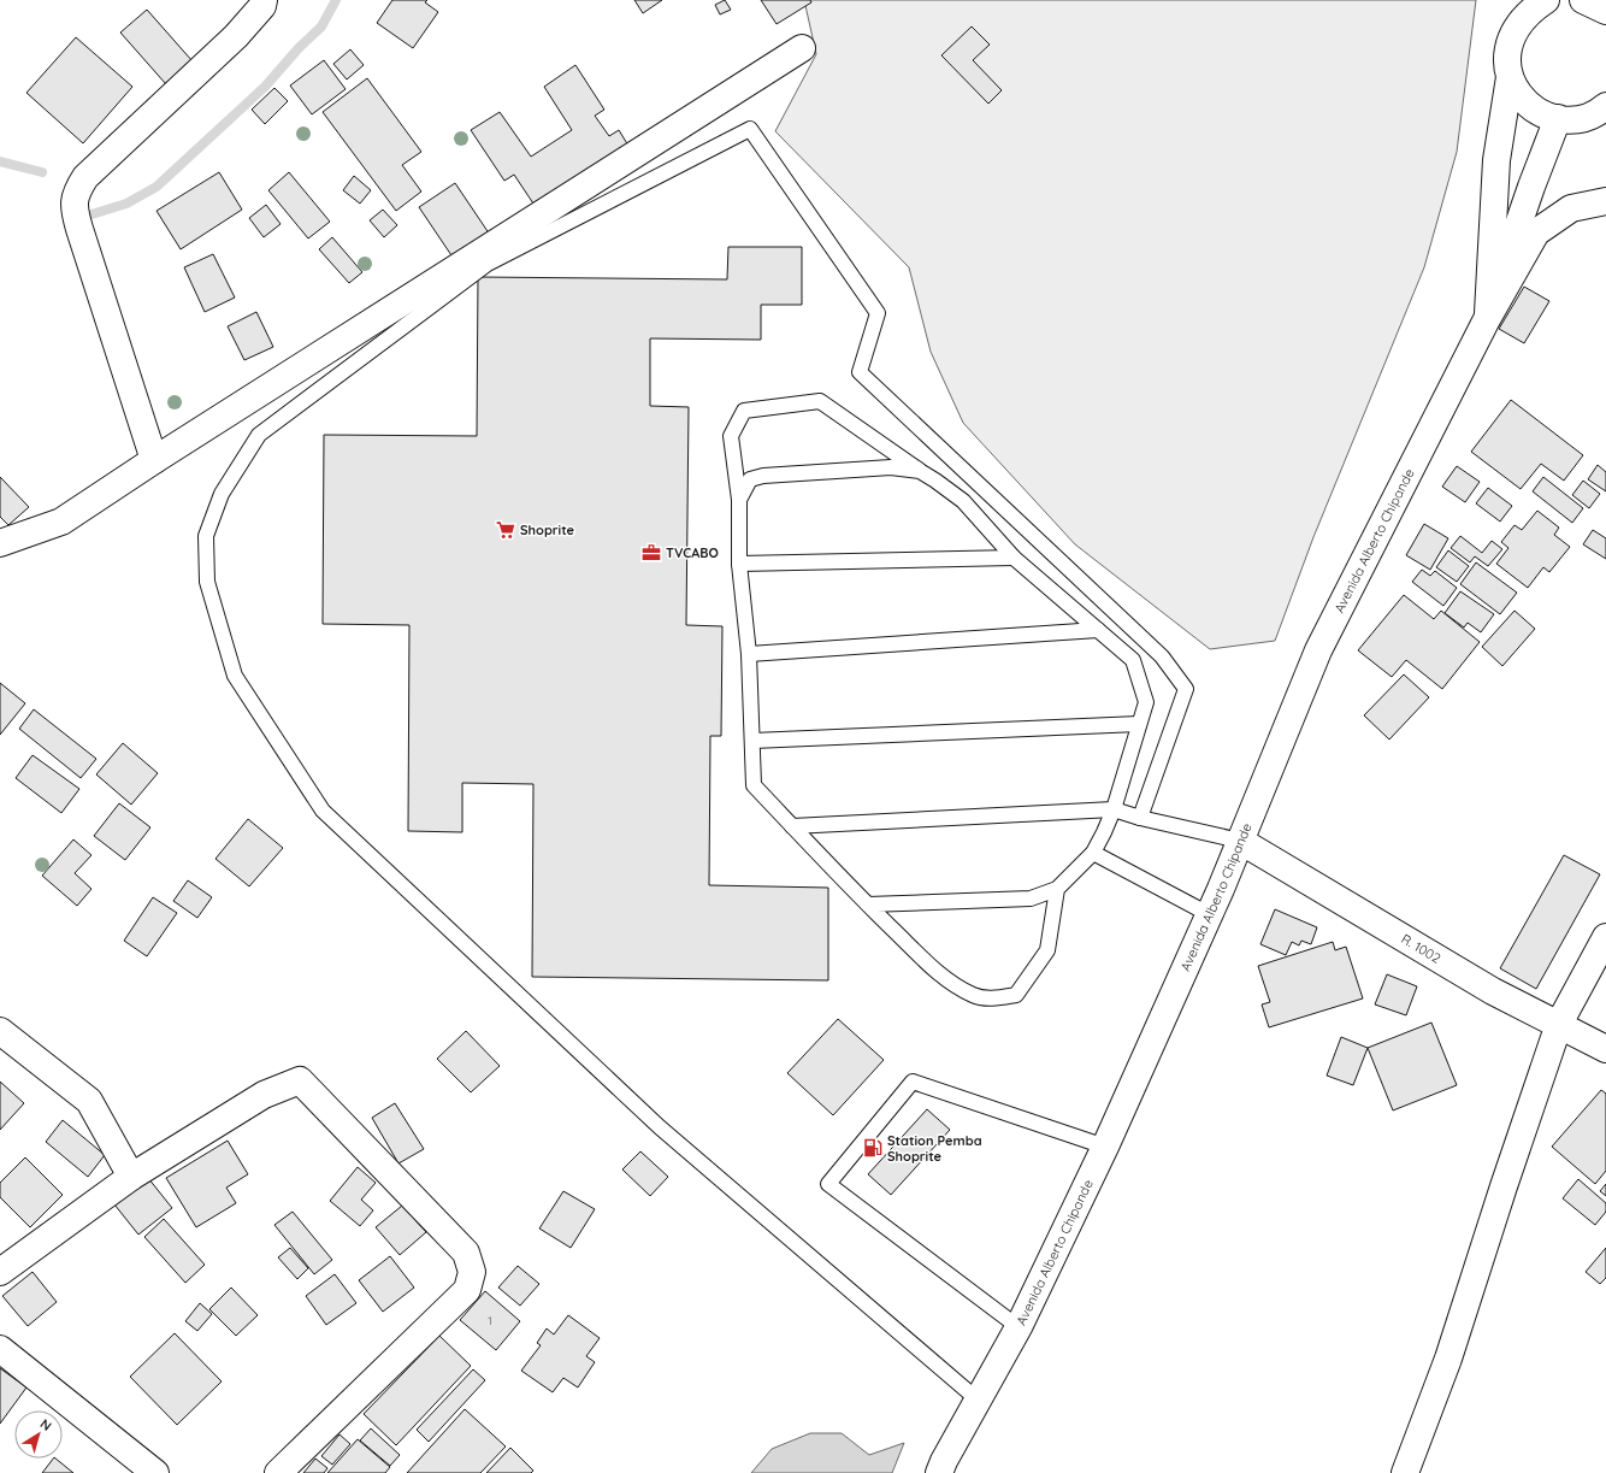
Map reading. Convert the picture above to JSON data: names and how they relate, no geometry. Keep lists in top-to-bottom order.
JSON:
{
  "streets": {
    "street": ["Avenida Alberto Chipande", "R. 1002"]
  },
  "crossings": [
    ["Avenida Alberto Chipande", "R. 1002"]
  ],
  "places": {
    "supermarket": ["Shoprite"],
    "office": ["TVCABO"],
    "fuel station": ["Station Pemba Shoprite"]
  },
  "house_numbers": ["1"],
  "north": "top right"
}
